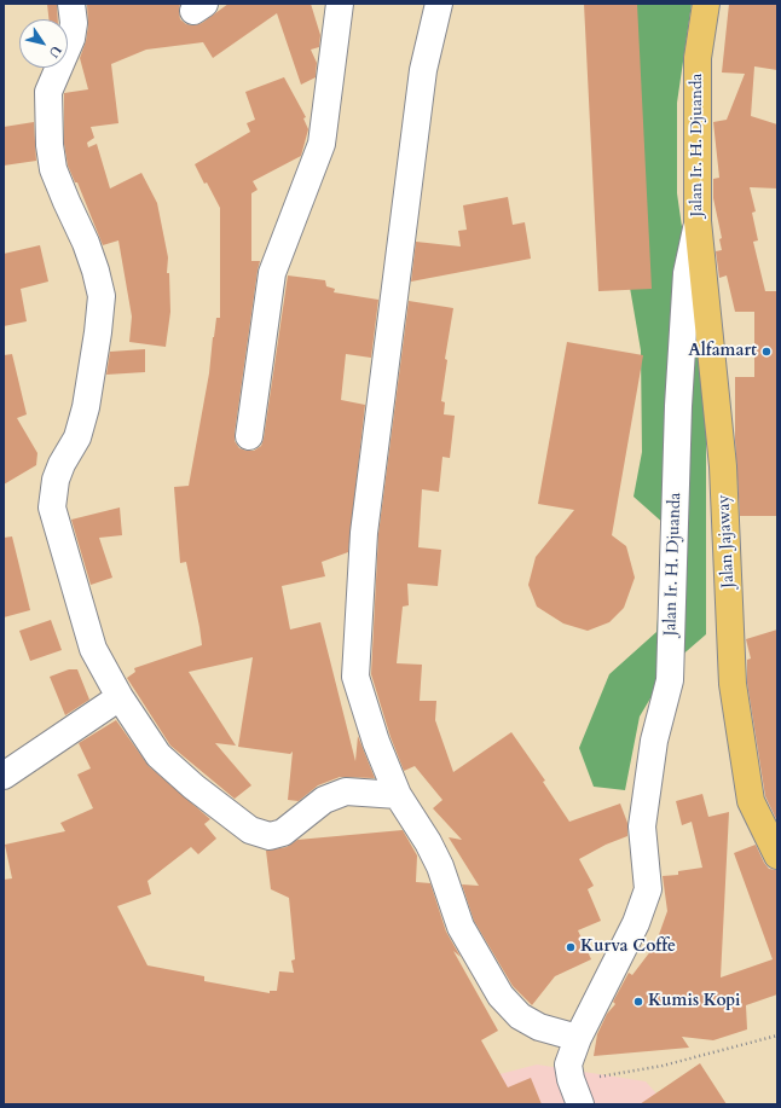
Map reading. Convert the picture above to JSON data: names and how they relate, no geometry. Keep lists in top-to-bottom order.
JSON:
{
  "streets": {
    "main road": ["Jalan Ir. H. Djuanda", "Jalan Jajaway"]
  },
  "crossings": [
    ["Jalan Ir. H. Djuanda", "Jalan Jajaway"]
  ],
  "places": ["Alfamart", "Kurva Coffe", "Kumis Kopi"],
  "north": "bottom right"
}
